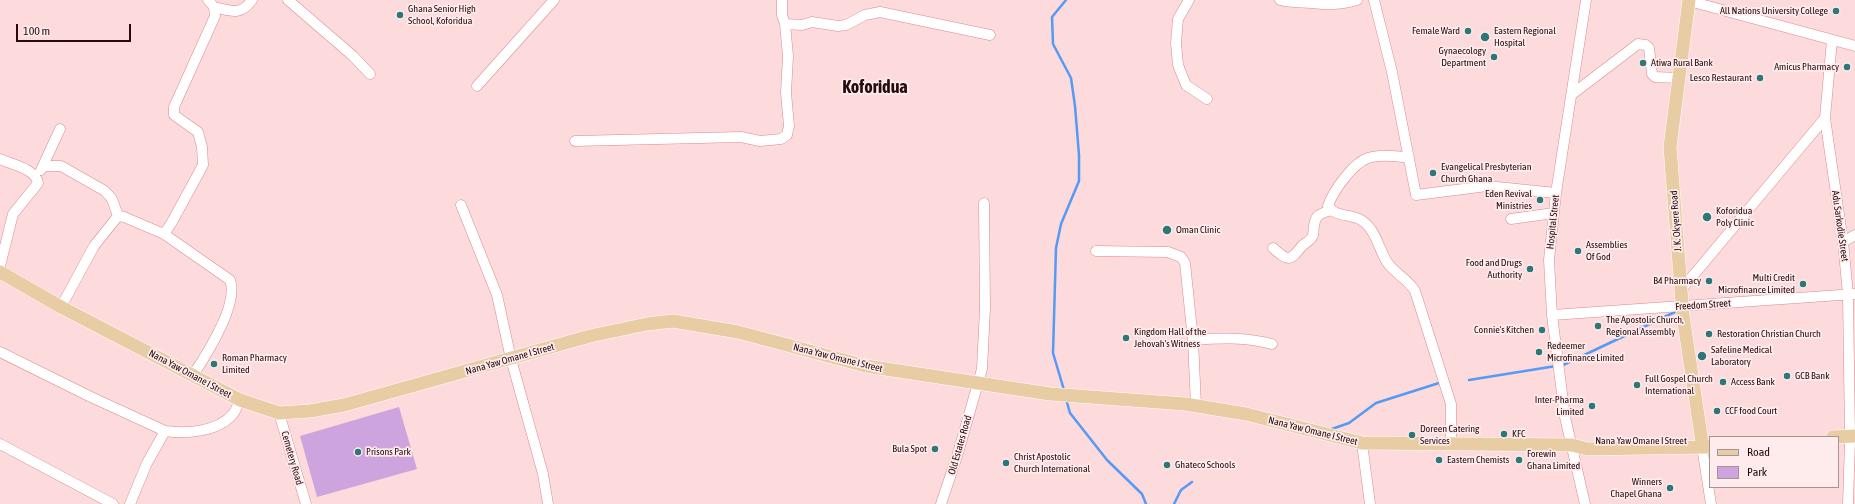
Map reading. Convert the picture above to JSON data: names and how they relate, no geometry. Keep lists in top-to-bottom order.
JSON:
{
  "streets": {
    "main road": ["J. K. Okyere Road", "Nana Yaw Omane I Street"],
    "street": [
      "Hospital Street",
      "Adu Sarkodie Street",
      "Freedom Street",
      "Old Estates Road",
      "Cemetery Road"
    ]
  },
  "crossings": [
    ["J. K. Okyere Road", "Freedom Street"],
    ["J. K. Okyere Road", "Nana Yaw Omane I Street"],
    ["Hospital Street", "Freedom Street"],
    ["Hospital Street", "Nana Yaw Omane I Street"],
    ["Adu Sarkodie Street", "Freedom Street"],
    ["Nana Yaw Omane I Street", "Old Estates Road"],
    ["Nana Yaw Omane I Street", "Cemetery Road"]
  ],
  "districts": ["Koforidua"],
  "places": [
    "All Nations University College",
    "Ghana Senior High School, Koforidua",
    "Female Ward",
    "Eastern Regional Hospital",
    "Gynaecology Department",
    "Atiwa Rural Bank",
    "Amicus Pharmacy",
    "Lesco Restaurant",
    "Evangelical Presbyterian Church Ghana",
    "Eden Revival Ministries",
    "Koforidua Poly Clinic",
    "Oman Clinic",
    "Assemblies Of God",
    "Food and Drugs Authority",
    "B4 Pharmacy",
    "Multi Credit Microfinance Limited",
    "The Apostolic Church, Regional Assembly",
    "Connie's Kitchen",
    "Restoration Christian Church",
    "Kingdom Hall of the Jehovah's Witness",
    "Redeemer Microfinance Limited",
    "Safeline Medical Laboratory",
    "Roman Pharmacy Limited",
    "GCB Bank",
    "Access Bank",
    "Full Gospel Church International",
    "Inter-Pharma Limited",
    "CCF food Court",
    "KFC",
    "Doreen Catering Services",
    "Bula Spot",
    "Prisons Park",
    "Eastern Chemists",
    "Forewin Ghana Limited",
    "Christ Apostolic Church International",
    "Ghateco Schools",
    "Winners Chapel Ghana"
  ],
  "legend": ["Road", "Park"],
  "scale_bar": "100 m"
}
